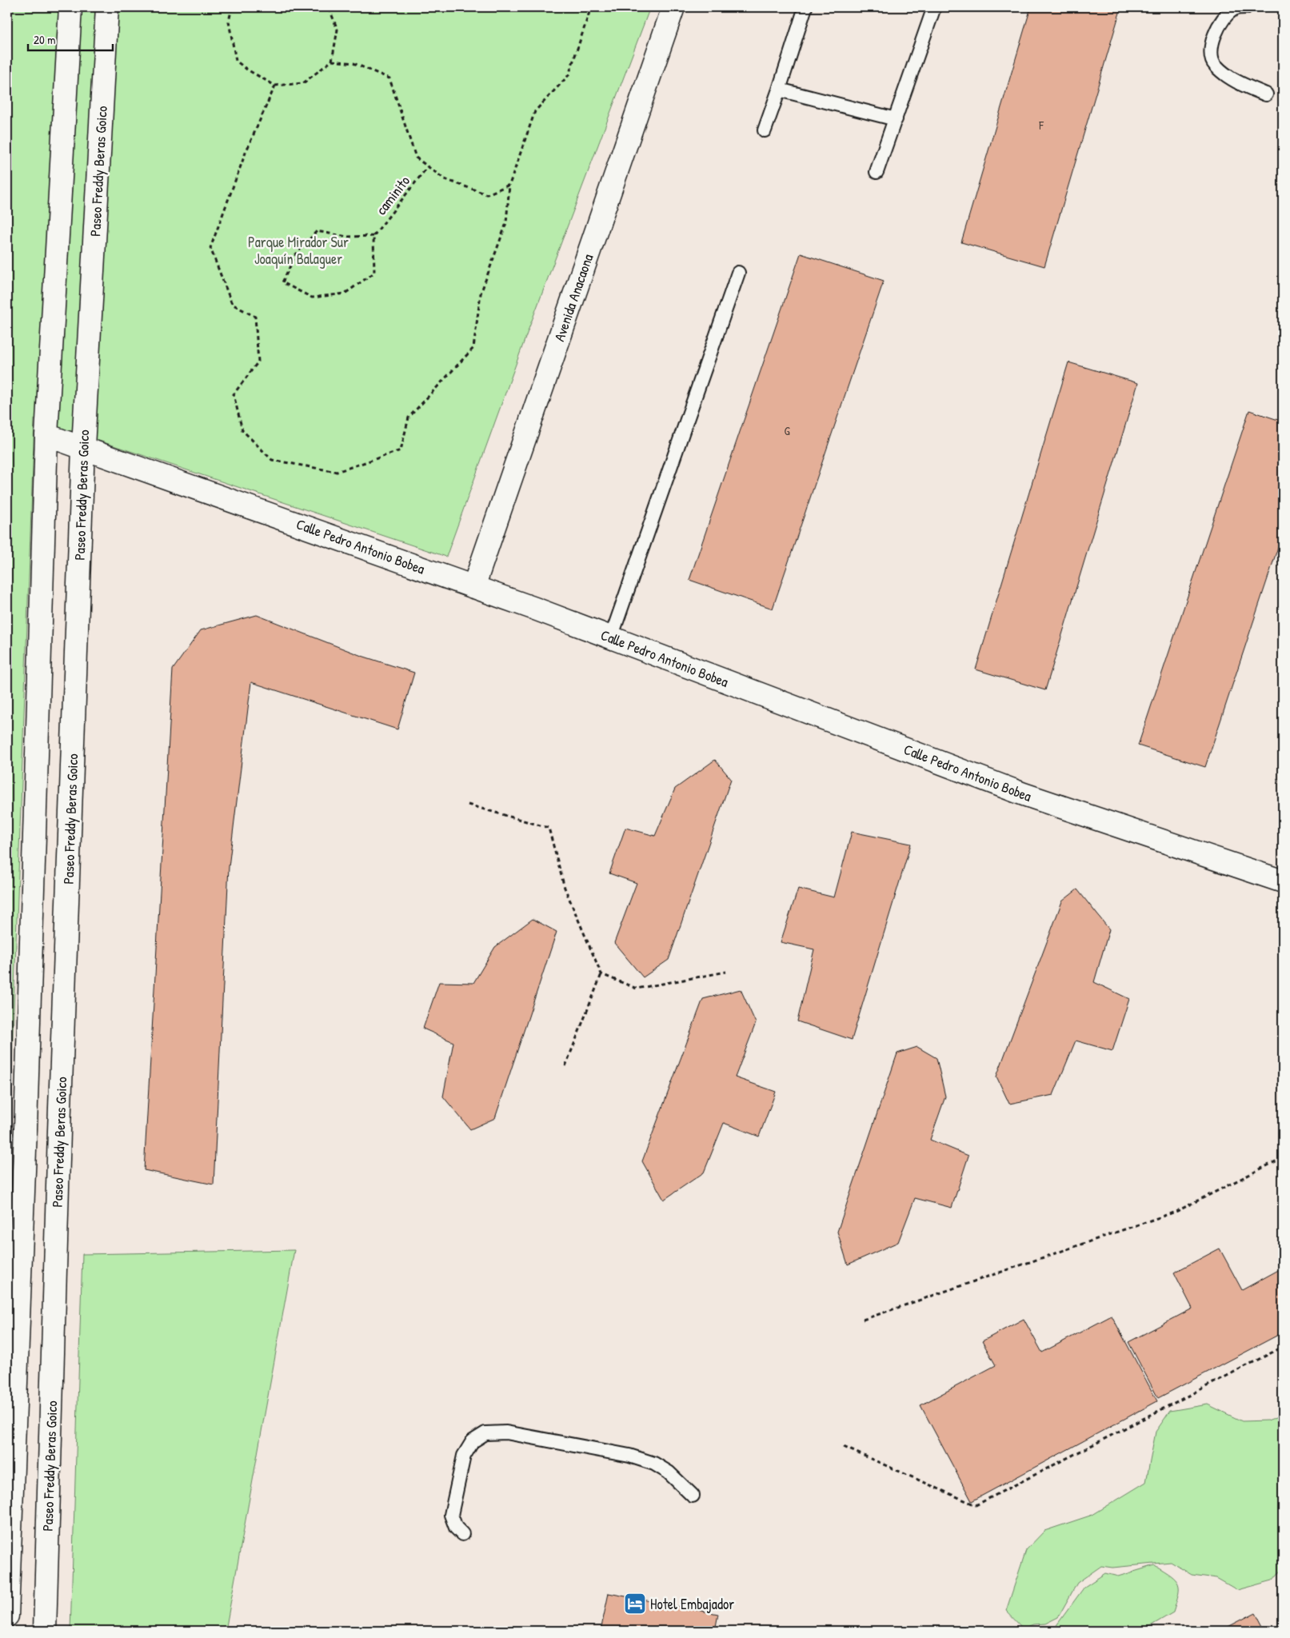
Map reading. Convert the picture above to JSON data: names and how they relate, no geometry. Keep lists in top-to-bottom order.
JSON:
{
  "streets": {
    "street": ["Paseo Freddy Beras Goico", "Avenida Anacaona", "Calle Pedro Antonio Bobea"],
    "path": ["caminito"]
  },
  "crossings": [
    ["Paseo Freddy Beras Goico", "Calle Pedro Antonio Bobea"],
    ["Avenida Anacaona", "Calle Pedro Antonio Bobea"]
  ],
  "parks": ["Parque Mirador Sur Joaquín Balaguer"],
  "places": {
    "hotel": ["Hotel Embajador"]
  },
  "house_numbers": ["F", "G"],
  "scale_bar": "20 m"
}
